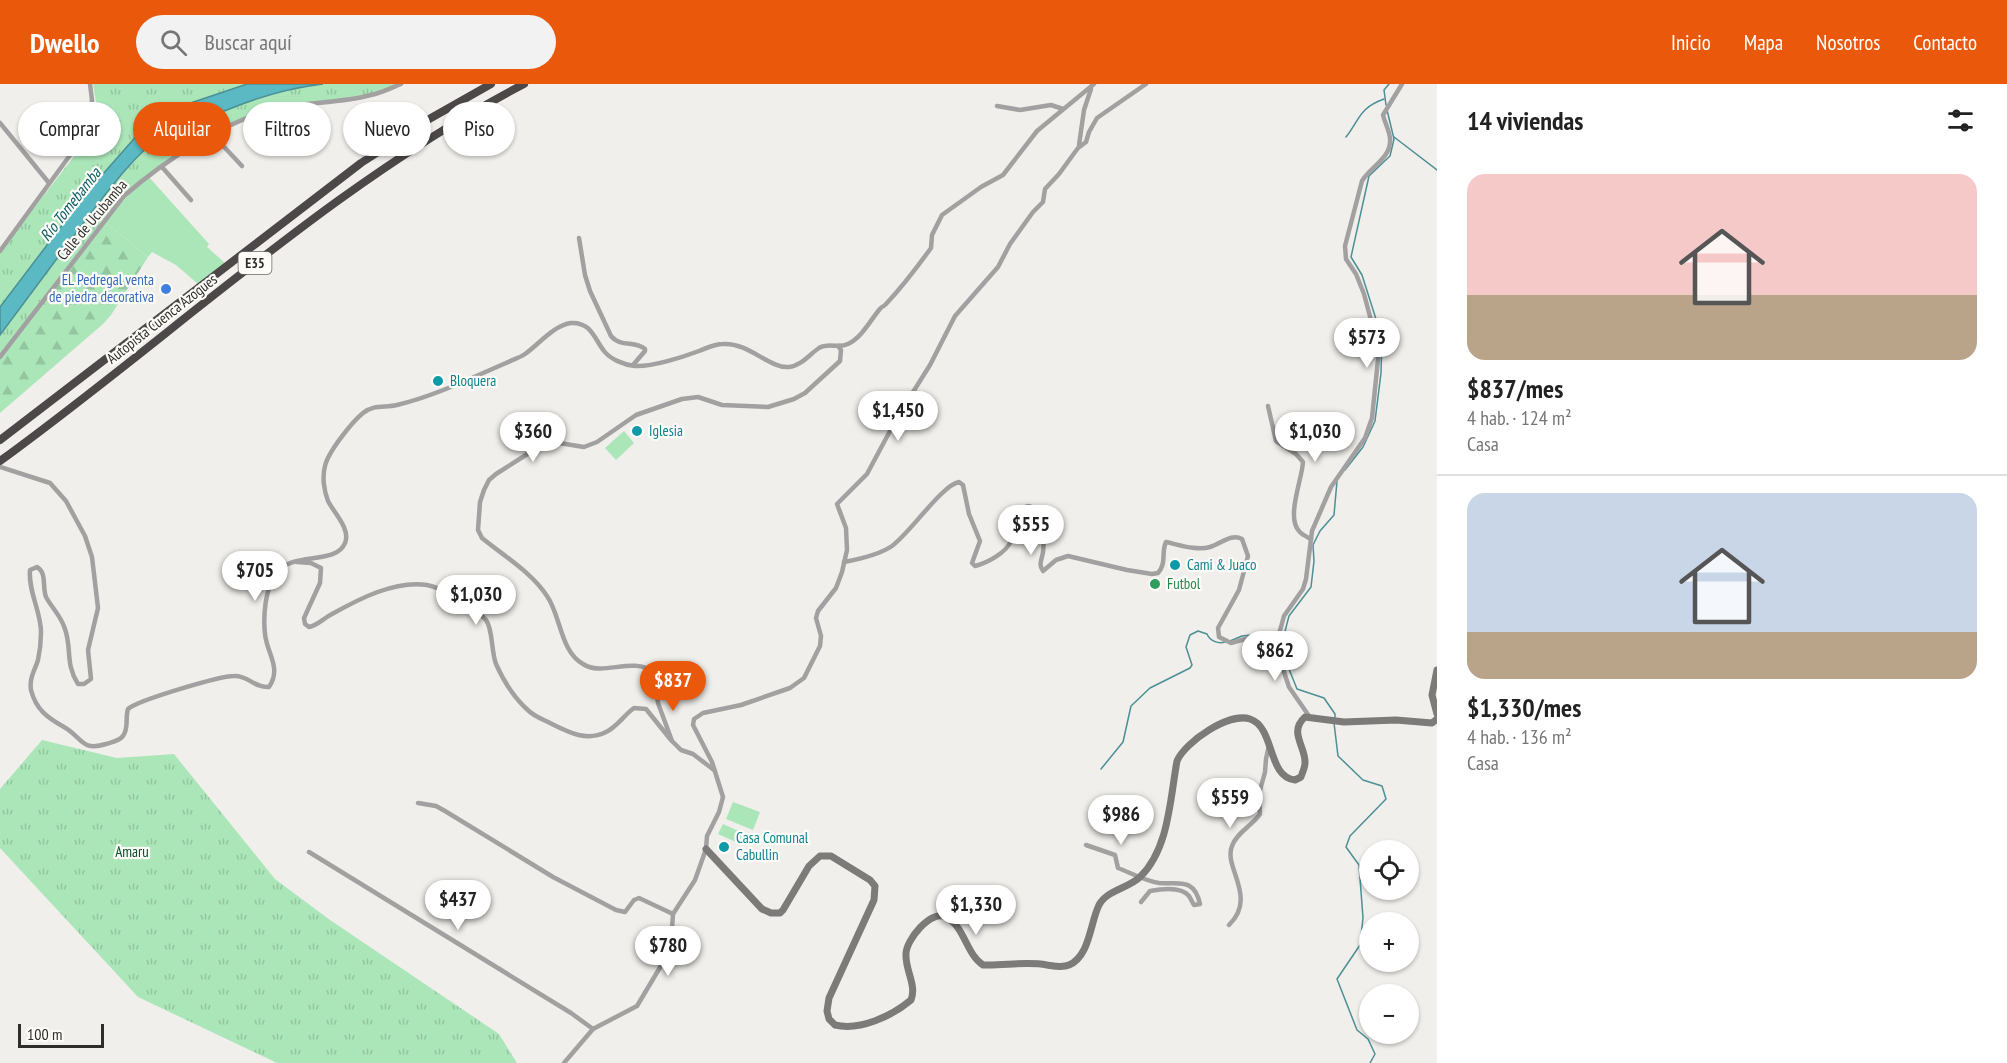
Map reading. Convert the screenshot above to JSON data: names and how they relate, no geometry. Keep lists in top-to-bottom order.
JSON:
{
  "streets": {
    "highway": ["E35", "Autopista Cuenca Azogues"],
    "street": ["Calle de Ucubamba"]
  },
  "water": ["Río Tomebamba"],
  "parks": ["Amaru"],
  "places": [
    "EL Pedregal venta de piedra decorativa",
    "Bloquera",
    "Iglesia",
    "Cami & Juaco",
    "Futbol",
    "Casa Comunal Cabullin"
  ],
  "scale_bar": "100 m",
  "page": {
    "header": "Dwello",
    "search": "Buscar aquí",
    "nav": [
      "Inicio",
      "Mapa",
      "Nosotros",
      "Contacto"
    ],
    "heading": "14 viviendas",
    "chip": [
      "Comprar",
      "Alquilar",
      "Filtros",
      "Nuevo",
      "Piso"
    ],
    "list": [
      {
        "name": "$837/mes",
        "note": "4 hab. · 124 m² · Casa"
      },
      {
        "name": "$1,330/mes",
        "note": "4 hab. · 136 m² · Casa"
      }
    ],
    "price": [
      "$573",
      "$1,450",
      "$360",
      "$1,030",
      "$555",
      "$705",
      "$1,030",
      "$862",
      "$837",
      "$559",
      "$986",
      "$437",
      "$1,330",
      "$780"
    ],
    "map_buttons": ["+", "−"],
    "scale": "100 m"
  }
}
